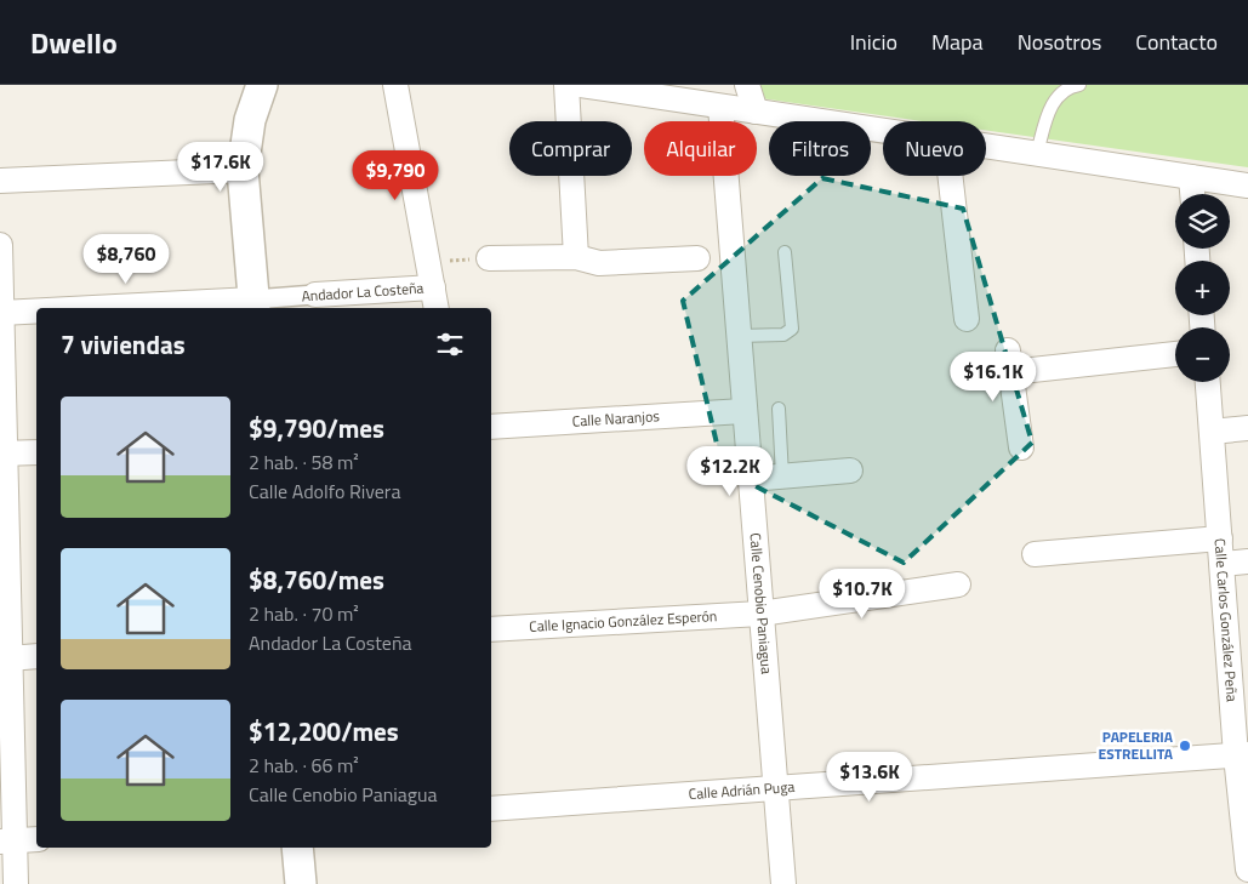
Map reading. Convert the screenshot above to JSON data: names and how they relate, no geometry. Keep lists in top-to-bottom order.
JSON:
{
  "streets": {
    "street": [
      "Andador La Costeña",
      "Calle Naranjos",
      "Calle Cenobio Paniagua",
      "Calle Ignacio González Esperón",
      "Calle Carlos González Peña",
      "Calle Adrián Puga"
    ]
  },
  "crossings": [
    ["Calle Naranjos", "Calle Cenobio Paniagua"],
    ["Calle Cenobio Paniagua", "Calle Ignacio González Esperón"],
    ["Calle Cenobio Paniagua", "Calle Adrián Puga"],
    ["Calle Carlos González Peña", "Calle Adrián Puga"]
  ],
  "places": ["PAPELERIA ESTRELLITA"],
  "page": {
    "header": "Dwello",
    "nav": [
      "Inicio",
      "Mapa",
      "Nosotros",
      "Contacto"
    ],
    "chip": [
      "Comprar",
      "Alquilar",
      "Filtros",
      "Nuevo"
    ],
    "price": [
      "$17.6K",
      "$9,790",
      "$8,760",
      "$16.1K",
      "$12.2K",
      "$10.7K",
      "$13.6K"
    ],
    "map_buttons": ["+", "−"],
    "heading": "7 viviendas",
    "list": [
      {
        "name": "$9,790/mes",
        "note": "2 hab. · 58 m² · Calle Adolfo Rivera"
      },
      {
        "name": "$8,760/mes",
        "note": "2 hab. · 70 m² · Andador La Costeña"
      },
      {
        "name": "$12,200/mes",
        "note": "2 hab. · 66 m² · Calle Cenobio Paniagua"
      }
    ]
  }
}
